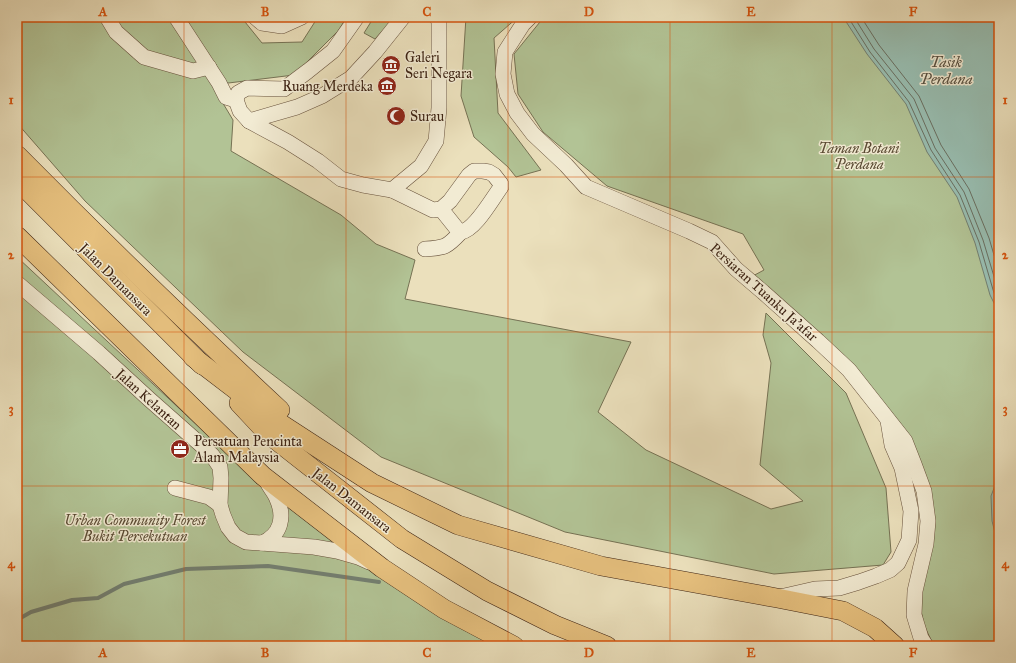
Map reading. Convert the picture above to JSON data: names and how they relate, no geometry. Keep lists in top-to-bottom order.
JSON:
{
  "streets": {
    "main road": ["Jalan Damansara"],
    "street": ["Persiaran Tuanku Ja'afar", "Jalan Kelantan"]
  },
  "water": ["Tasik Perdana"],
  "parks": ["Taman Botani Perdana", "Urban Community Forest Bukit Persekutuan"],
  "places": {
    "museum": ["Galeri Seri Negara", "Ruang Merdeka"],
    "mosque": ["Surau"],
    "office": ["Persatuan Pencinta Alam Malaysia"]
  },
  "grid": {
    "columns": [
      "A",
      "B",
      "C",
      "D",
      "E",
      "F"
    ],
    "rows": [
      "1",
      "2",
      "3",
      "4"
    ]
  }
}
